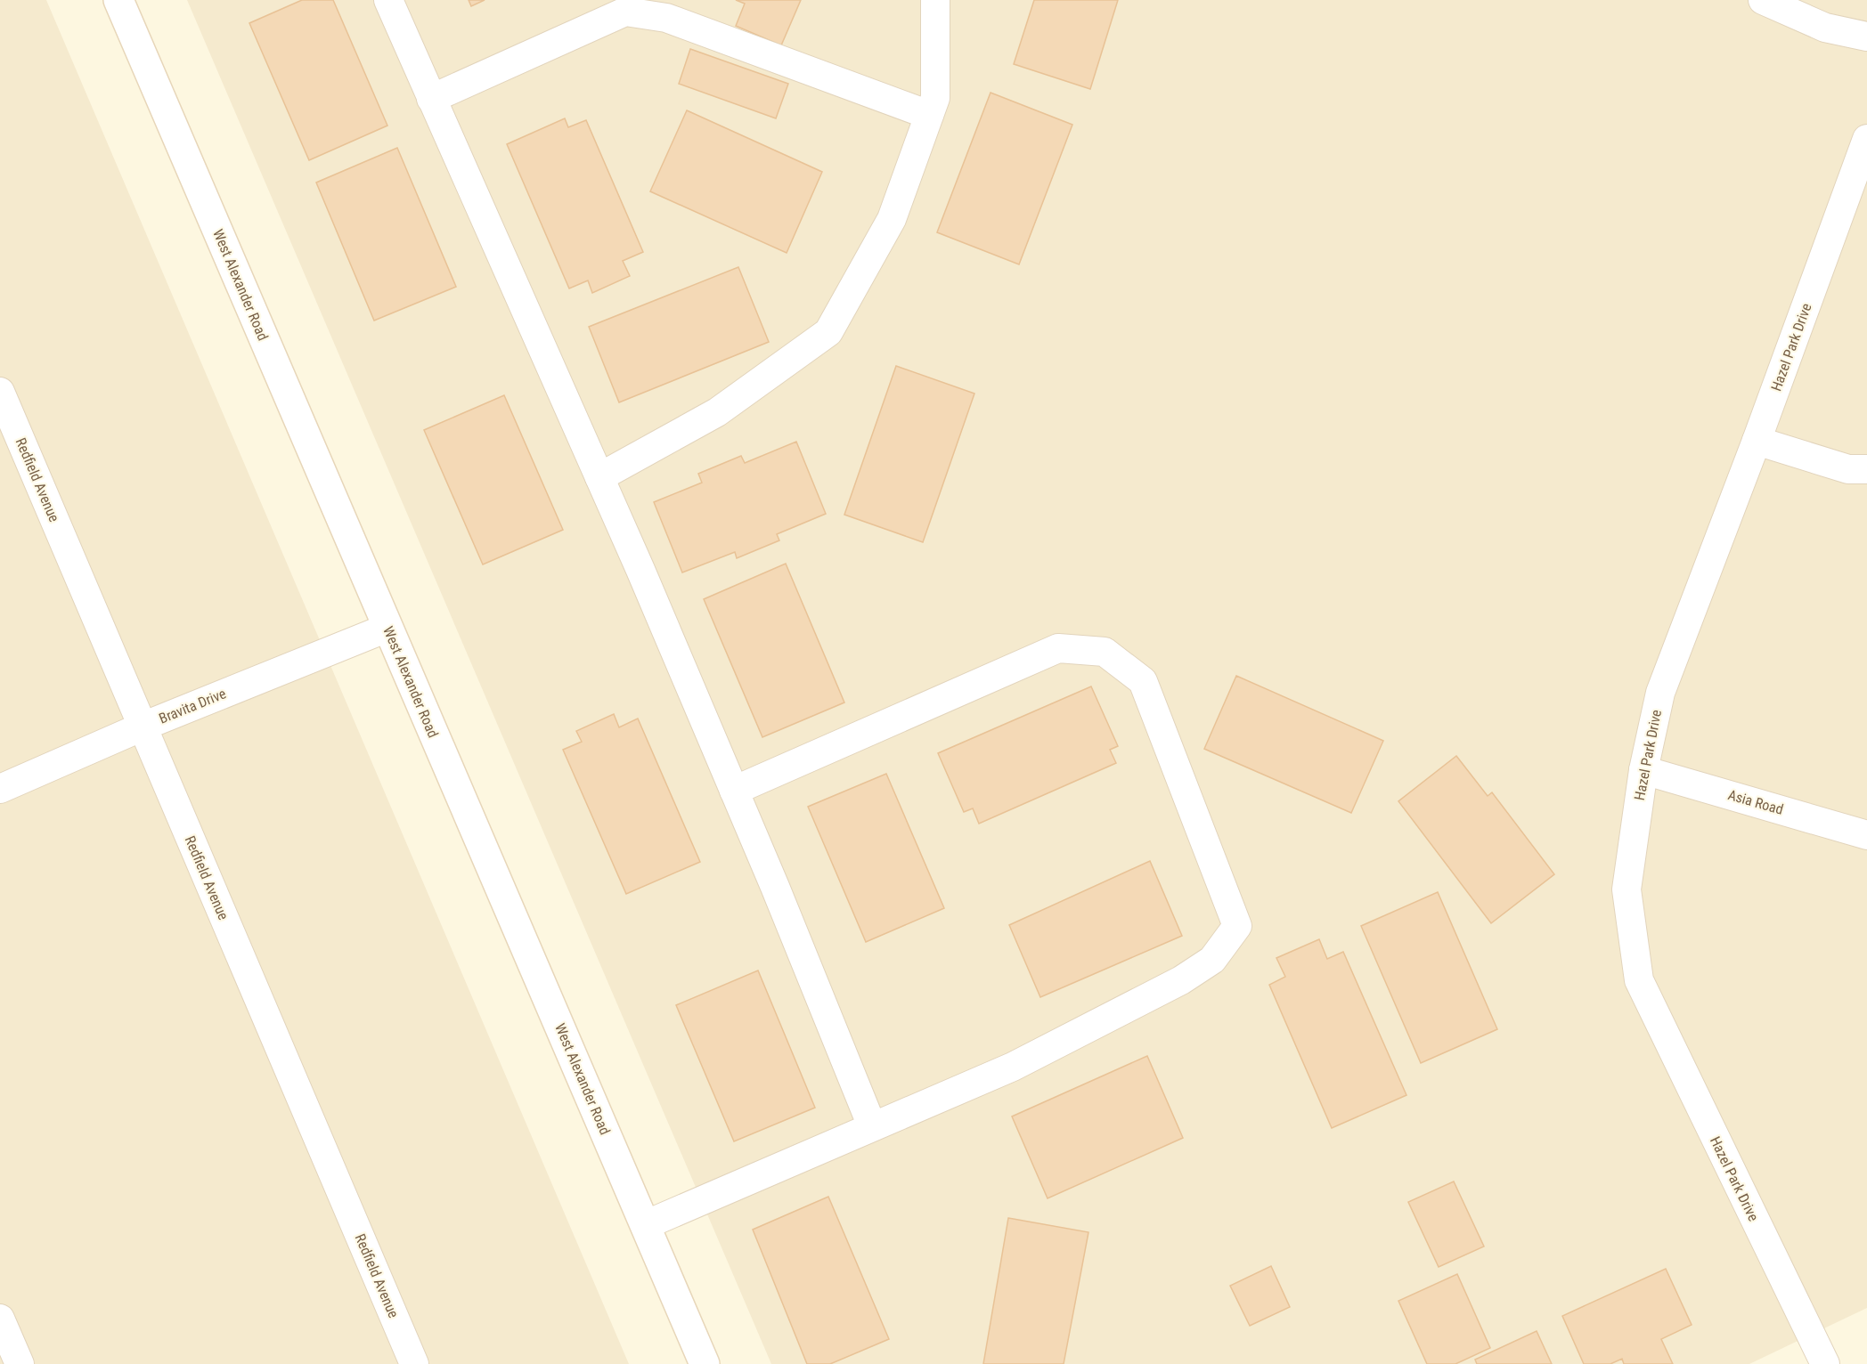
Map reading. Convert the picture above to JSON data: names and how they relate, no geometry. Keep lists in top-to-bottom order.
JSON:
{
  "streets": {
    "main road": ["West Alexander Road"],
    "street": [
      "Hazel Park Drive",
      "Redfield Avenue",
      "Bravita Drive",
      "Asia Road"
    ]
  },
  "crossings": [
    ["West Alexander Road", "Bravita Drive"],
    ["Hazel Park Drive", "Asia Road"],
    ["Redfield Avenue", "Bravita Drive"]
  ]
}
